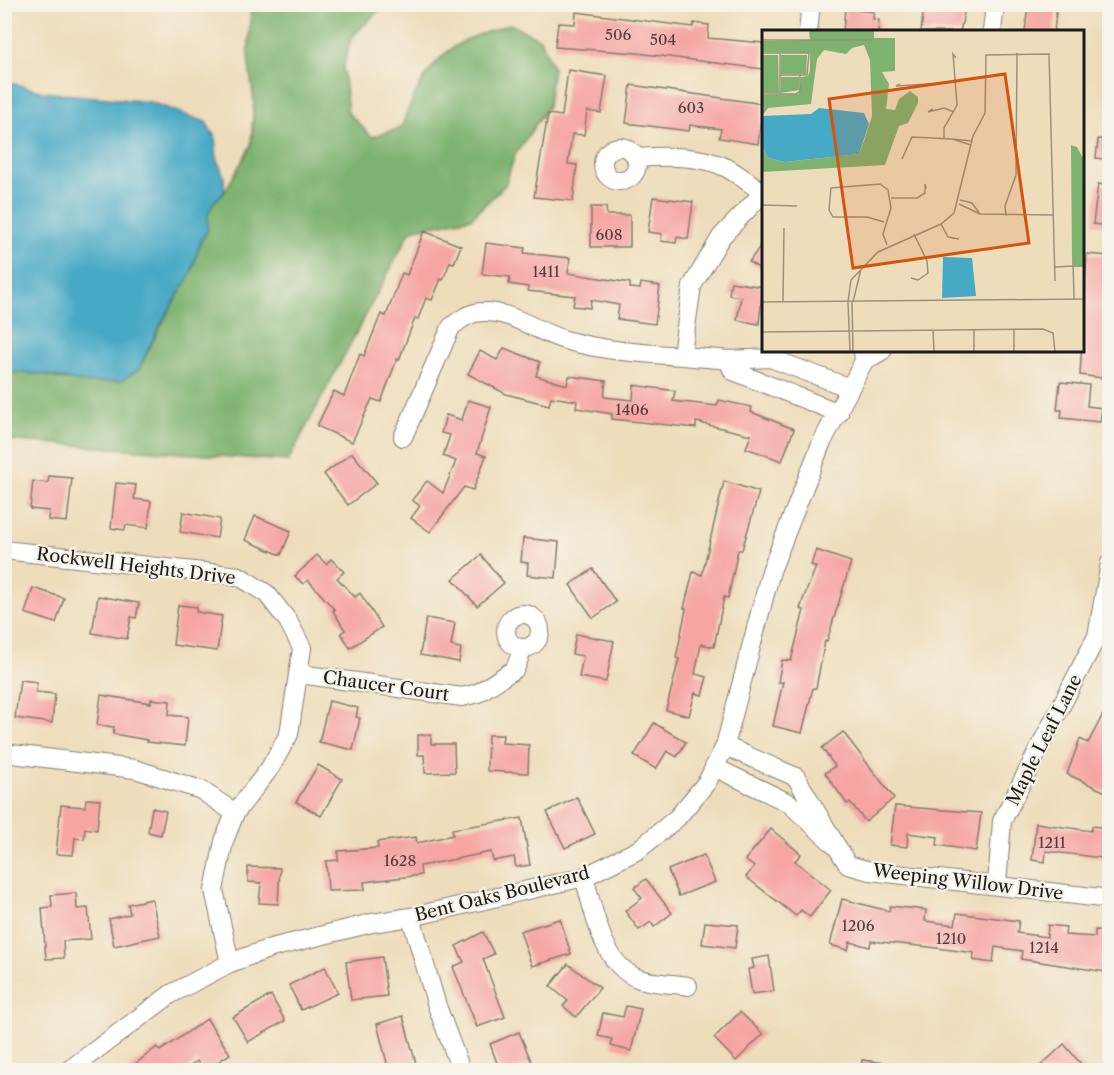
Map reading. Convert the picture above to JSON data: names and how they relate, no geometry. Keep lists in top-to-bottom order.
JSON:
{
  "streets": {
    "street": [
      "Rockwell Heights Drive",
      "Chaucer Court",
      "Maple Leaf Lane",
      "Weeping Willow Drive",
      "Bent Oaks Boulevard"
    ]
  },
  "crossings": [
    ["Rockwell Heights Drive", "Chaucer Court"],
    ["Rockwell Heights Drive", "Bent Oaks Boulevard"],
    ["Maple Leaf Lane", "Weeping Willow Drive"],
    ["Weeping Willow Drive", "Bent Oaks Boulevard"]
  ],
  "house_numbers": [
    "506",
    "504",
    "603",
    "608",
    "1411",
    "1406",
    "1211",
    "1628",
    "1206",
    "1210",
    "1214"
  ]
}
